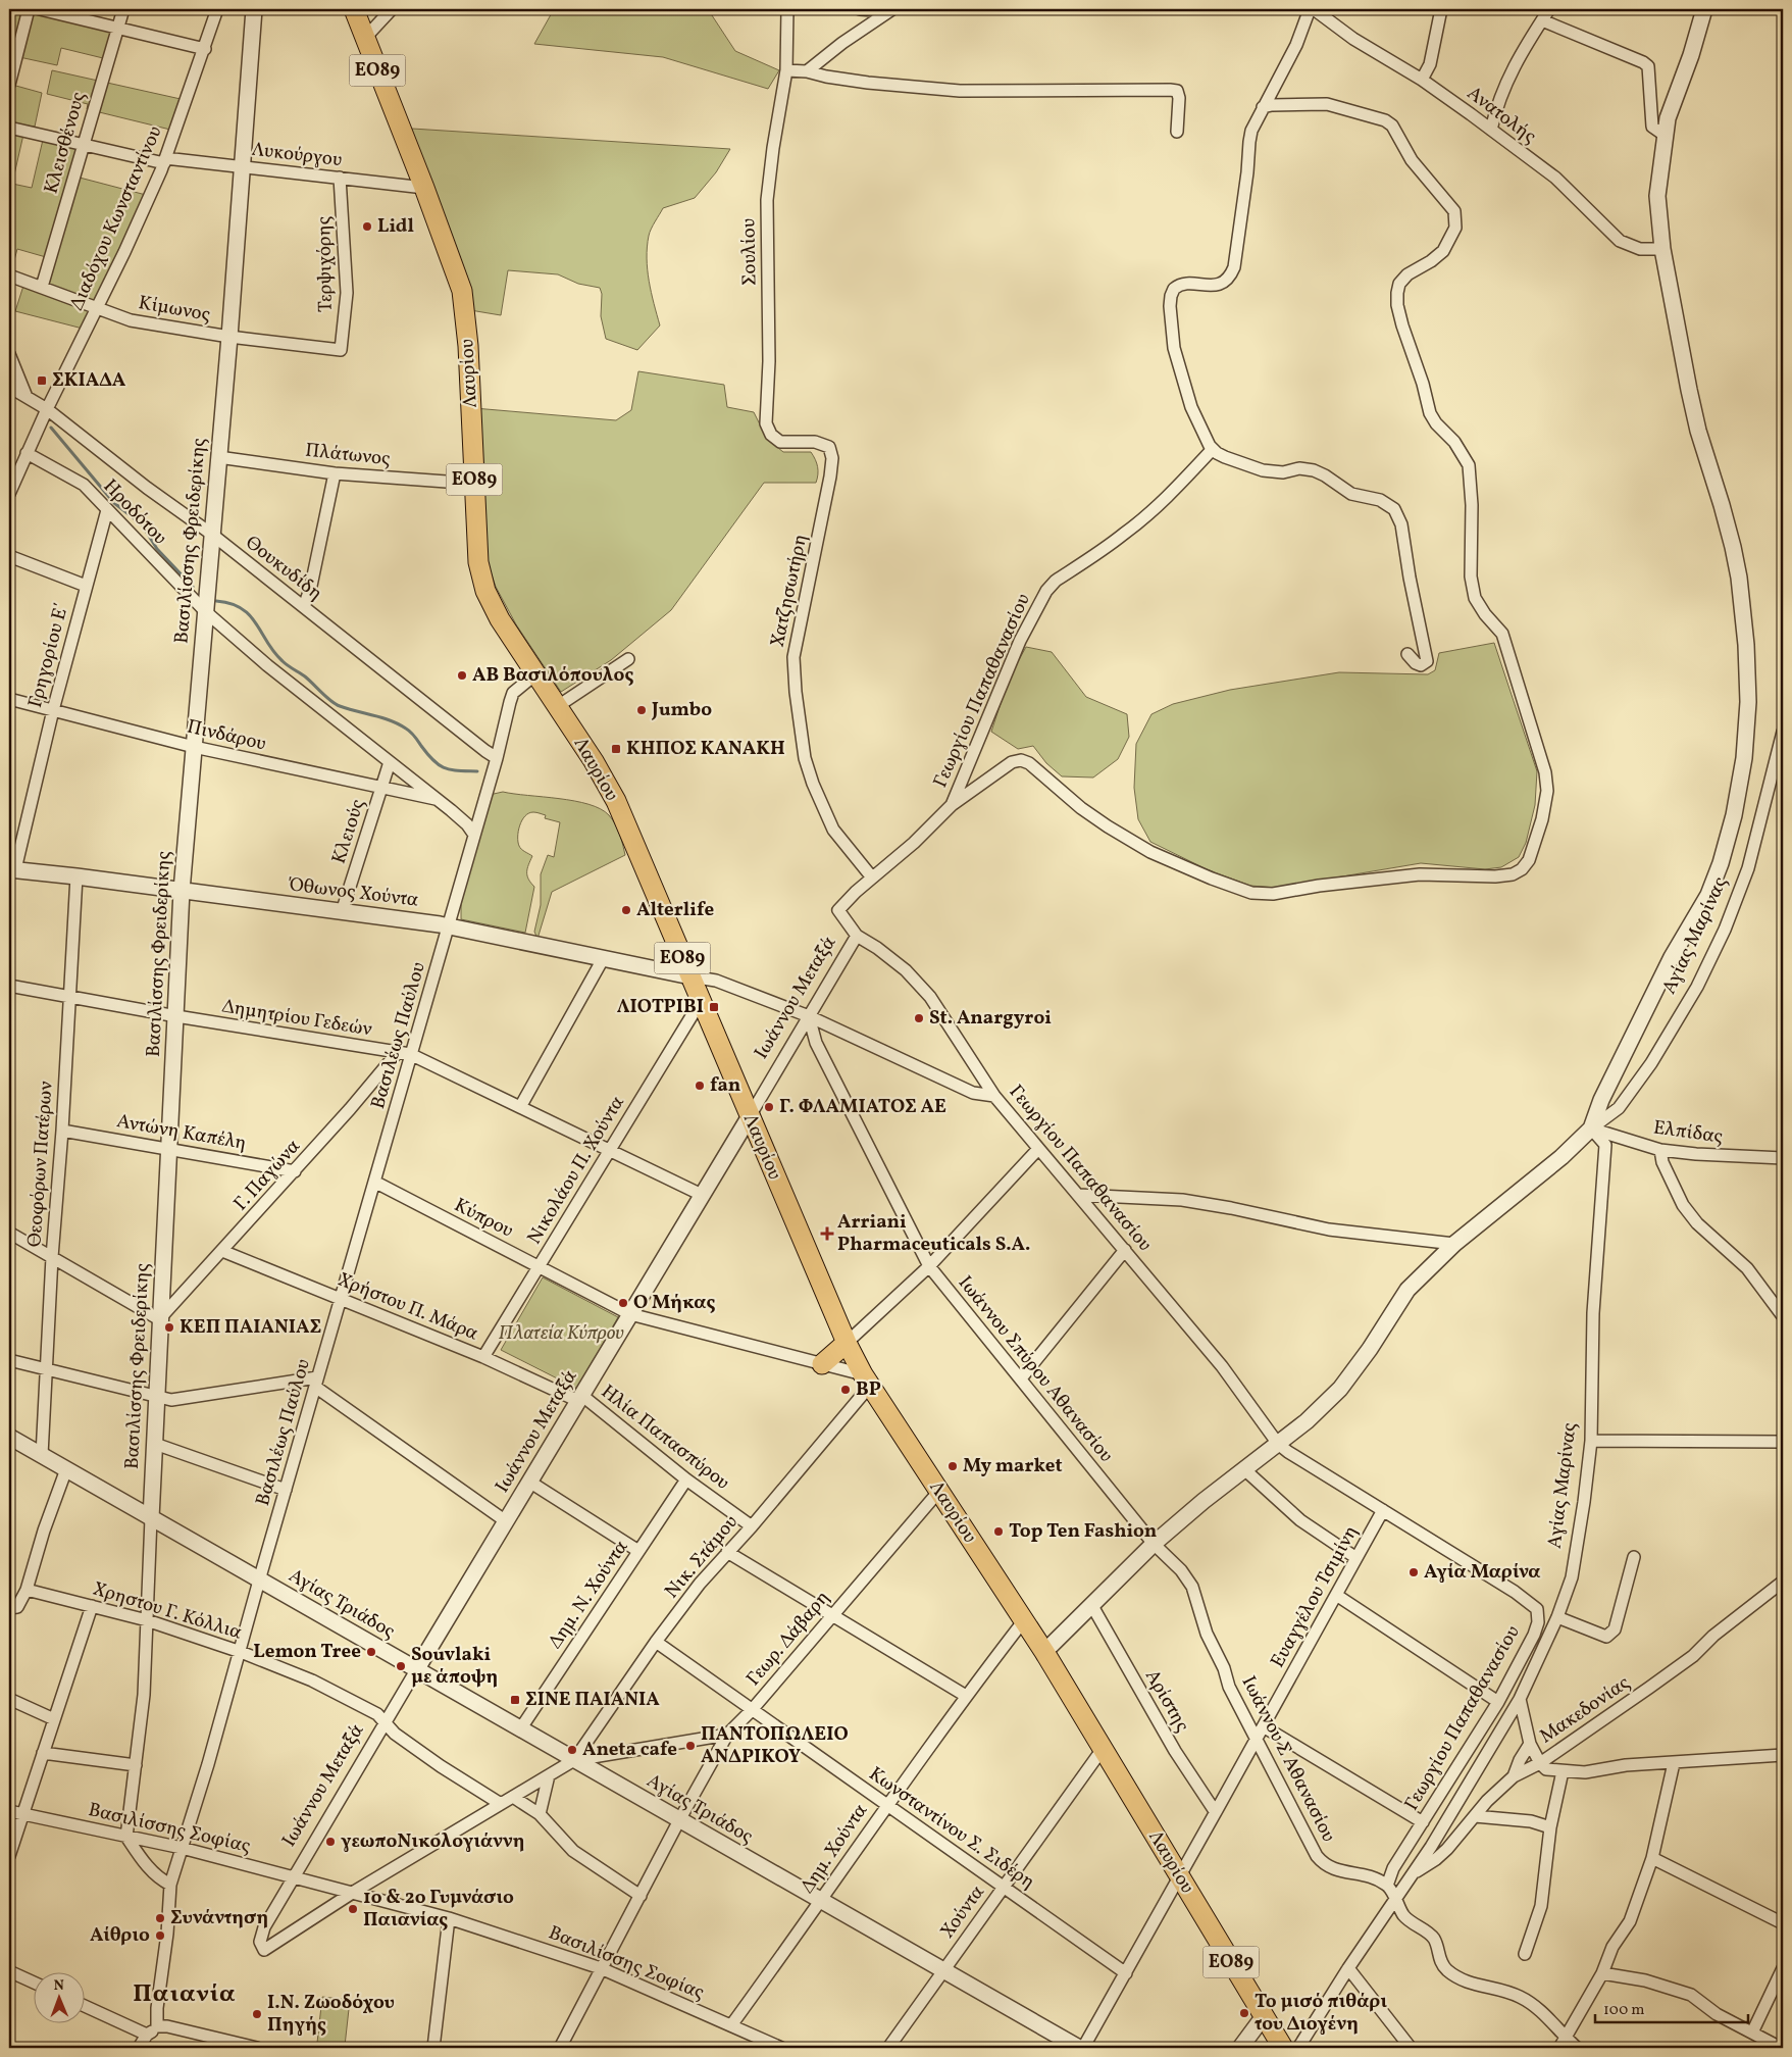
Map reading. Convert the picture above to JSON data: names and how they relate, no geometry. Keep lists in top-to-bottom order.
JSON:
{
  "streets": {
    "main road": ["ΕΟ89", "Λαυρίου"],
    "street": [
      "Ανατολής",
      "Κλεισθένους",
      "Λυκούργου",
      "Διαδόχου Κωνσταντίνου",
      "Σουλίου",
      "Τερψιχόρης",
      "Κίμωνος",
      "Πλάτωνος",
      "Ηροδότου",
      "Βασιλίσσης Φρειδερίκης",
      "Θουκυδίδη",
      "Χατζησωτήρη",
      "Γρηγορίου Ε΄",
      "Γεωργίου Παπαθανασίου",
      "Πινδάρου",
      "Κλειούς",
      "Όθωνος Χούντα",
      "Αγίας Μαρίνας",
      "Ιωάννου Μεταξά",
      "Δημητρίου Γεδεών",
      "Βασιλέως Παύλου",
      "Αντώνη Καπέλη",
      "Ελπίδας",
      "Θεοφόρων Πατέρων",
      "Νικολάου Π. Χούντα",
      "Γ. Παγώνα",
      "Κύπρου",
      "Χρήστου Π. Μάρα",
      "Ιωάννου Σπύρου Αθανασίου",
      "Ηλία Παπασπύρου",
      "Νικ. Στάμου",
      "Δημ. Ν. Χούντα",
      "Ευαγγέλου Τσιμίνη",
      "Αγίας Τριάδος",
      "Χρηστου Γ. Κόλλια",
      "Γεωρ. Δάβαρη",
      "Αρίστης",
      "Μακεδονίας",
      "Ιωάννου Σ Αθανασίου",
      "Βασιλίσσης Σοφίας",
      "Κωνσταντίνου Σ. Σιδέρη",
      "Δημ. Χούντα",
      "Χούντα"
    ]
  },
  "crossings": [
    ["Κλεισθένους", "Λυκούργου"],
    ["Κλεισθένους", "Κίμωνος"],
    ["Λυκούργου", "Διαδόχου Κωνσταντίνου"],
    ["Λυκούργου", "Τερψιχόρης"],
    ["Λυκούργου", "Λαυρίου"],
    ["Λυκούργου", "Βασιλίσσης Φρειδερίκης"],
    ["Διαδόχου Κωνσταντίνου", "Κίμωνος"],
    ["Διαδόχου Κωνσταντίνου", "Ηροδότου"],
    ["Διαδόχου Κωνσταντίνου", "Θουκυδίδη"],
    ["Σουλίου", "Χατζησωτήρη"],
    ["Τερψιχόρης", "Κίμωνος"],
    ["Κίμωνος", "Βασιλίσσης Φρειδερίκης"],
    ["Λαυρίου", "Πλάτωνος"],
    ["Λαυρίου", "Όθωνος Χούντα"],
    ["Λαυρίου", "Αγίας Μαρίνας"],
    ["Λαυρίου", "Ιωάννου Μεταξά"],
    ["Λαυρίου", "Βασιλέως Παύλου"],
    ["Λαυρίου", "Νικολάου Π. Χούντα"],
    ["Λαυρίου", "Κύπρου"],
    ["Λαυρίου", "Νικ. Στάμου"],
    ["Λαυρίου", "Ευαγγέλου Τσιμίνη"],
    ["Λαυρίου", "Γεωρ. Δάβαρη"],
    ["Λαυρίου", "Δημ. Χούντα"],
    ["Λαυρίου", "Χούντα"],
    ["Πλάτωνος", "Βασιλίσσης Φρειδερίκης"],
    ["Ηροδότου", "Βασιλίσσης Φρειδερίκης"],
    ["Ηροδότου", "Γρηγορίου Ε΄"],
    ["Ηροδότου", "Πινδάρου"],
    ["Ηροδότου", "Κλειούς"],
    ["Ηροδότου", "Βασιλέως Παύλου"],
    ["Βασιλίσσης Φρειδερίκης", "Θουκυδίδη"],
    ["Βασιλίσσης Φρειδερίκης", "Πινδάρου"],
    ["Βασιλίσσης Φρειδερίκης", "Όθωνος Χούντα"],
    ["Βασιλίσσης Φρειδερίκης", "Δημητρίου Γεδεών"],
    ["Βασιλίσσης Φρειδερίκης", "Αντώνη Καπέλη"],
    ["Βασιλίσσης Φρειδερίκης", "Γ. Παγώνα"],
    ["Βασιλίσσης Φρειδερίκης", "Αγίας Τριάδος"],
    ["Βασιλίσσης Φρειδερίκης", "Χρηστου Γ. Κόλλια"],
    ["Βασιλίσσης Φρειδερίκης", "Βασιλίσσης Σοφίας"],
    ["Θουκυδίδη", "Βασιλέως Παύλου"],
    ["Χατζησωτήρη", "Γεωργίου Παπαθανασίου"],
    ["Γρηγορίου Ε΄", "Πινδάρου"],
    ["Γρηγορίου Ε΄", "Όθωνος Χούντα"],
    ["Γεωργίου Παπαθανασίου", "Αγίας Μαρίνας"],
    ["Γεωργίου Παπαθανασίου", "Ιωάννου Μεταξά"],
    ["Γεωργίου Παπαθανασίου", "Ευαγγέλου Τσιμίνη"],
    ["Γεωργίου Παπαθανασίου", "Ιωάννου Σ Αθανασίου"],
    ["Πινδάρου", "Κλειούς"],
    ["Κλειούς", "Όθωνος Χούντα"],
    ["Όθωνος Χούντα", "Βασιλέως Παύλου"],
    ["Όθωνος Χούντα", "Θεοφόρων Πατέρων"],
    ["Αγίας Μαρίνας", "Ελπίδας"],
    ["Αγίας Μαρίνας", "Ιωάννου Σπύρου Αθανασίου"],
    ["Αγίας Μαρίνας", "Αρίστης"],
    ["Αγίας Μαρίνας", "Μακεδονίας"],
    ["Αγίας Μαρίνας", "Ιωάννου Σ Αθανασίου"],
    ["Ιωάννου Μεταξά", "Δημητρίου Γεδεών"],
    ["Ιωάννου Μεταξά", "Κύπρου"],
    ["Ιωάννου Μεταξά", "Χρήστου Π. Μάρα"],
    ["Ιωάννου Μεταξά", "Ιωάννου Σπύρου Αθανασίου"],
    ["Ιωάννου Μεταξά", "Ηλία Παπασπύρου"],
    ["Ιωάννου Μεταξά", "Αγίας Τριάδος"],
    ["Ιωάννου Μεταξά", "Χρηστου Γ. Κόλλια"],
    ["Ιωάννου Μεταξά", "Βασιλίσσης Σοφίας"],
    ["Δημητρίου Γεδεών", "Βασιλέως Παύλου"],
    ["Δημητρίου Γεδεών", "Θεοφόρων Πατέρων"],
    ["Δημητρίου Γεδεών", "Νικολάου Π. Χούντα"],
    ["Δημητρίου Γεδεών", "Γ. Παγώνα"],
    ["Βασιλέως Παύλου", "Κύπρου"],
    ["Βασιλέως Παύλου", "Χρήστου Π. Μάρα"],
    ["Βασιλέως Παύλου", "Αγίας Τριάδος"],
    ["Βασιλέως Παύλου", "Χρηστου Γ. Κόλλια"],
    ["Βασιλέως Παύλου", "Βασιλίσσης Σοφίας"],
    ["Αντώνη Καπέλη", "Θεοφόρων Πατέρων"],
    ["Αντώνη Καπέλη", "Γ. Παγώνα"],
    ["Θεοφόρων Πατέρων", "Αγίας Τριάδος"],
    ["Νικολάου Π. Χούντα", "Κύπρου"],
    ["Νικολάου Π. Χούντα", "Χρήστου Π. Μάρα"],
    ["Γ. Παγώνα", "Χρήστου Π. Μάρα"],
    ["Κύπρου", "Νικ. Στάμου"],
    ["Χρήστου Π. Μάρα", "Ηλία Παπασπύρου"],
    ["Ιωάννου Σπύρου Αθανασίου", "Ιωάννου Σ Αθανασίου"],
    ["Ηλία Παπασπύρου", "Νικ. Στάμου"],
    ["Ηλία Παπασπύρου", "Δημ. Ν. Χούντα"],
    ["Νικ. Στάμου", "Αγίας Τριάδος"],
    ["Νικ. Στάμου", "Κωνσταντίνου Σ. Σιδέρη"],
    ["Δημ. Ν. Χούντα", "Αγίας Τριάδος"],
    ["Ευαγγέλου Τσιμίνη", "Αγίας Τριάδος"],
    ["Ευαγγέλου Τσιμίνη", "Αρίστης"],
    ["Ευαγγέλου Τσιμίνη", "Ιωάννου Σ Αθανασίου"],
    ["Ευαγγέλου Τσιμίνη", "Κωνσταντίνου Σ. Σιδέρη"],
    ["Αγίας Τριάδος", "Γεωρ. Δάβαρη"],
    ["Αγίας Τριάδος", "Δημ. Χούντα"],
    ["Αγίας Τριάδος", "Χούντα"],
    ["Γεωρ. Δάβαρη", "Βασιλίσσης Σοφίας"],
    ["Γεωρ. Δάβαρη", "Κωνσταντίνου Σ. Σιδέρη"],
    ["Βασιλίσσης Σοφίας", "Δημ. Χούντα"],
    ["Κωνσταντίνου Σ. Σιδέρη", "Δημ. Χούντα"],
    ["Κωνσταντίνου Σ. Σιδέρη", "Χούντα"]
  ],
  "districts": ["Παιανία"],
  "parks": ["Πλατεία Κύπρου"],
  "places": {
    "other": [
      "Lidl",
      "ΑΒ Βασιλόπουλος",
      "Jumbo",
      "Alterlife",
      "St. Anargyroi",
      "fan",
      "Γ. ΦΛΑΜΙΑΤΟΣ ΑΕ",
      "Ο Μήκας",
      "ΚΕΠ ΠΑΙΑΝΙΑΣ",
      "BP",
      "My market",
      "Top Ten Fashion",
      "Αγία Μαρίνα",
      "Lemon Tree",
      "Souvlaki με άποψη",
      "ΠΑΝΤΟΠΩΛΕΙΟ ΑΝΔΡΙΚΟΥ",
      "Aneta cafe",
      "γεωποΝικολογιάννη",
      "1ο & 2ο Γυμνάσιο Παιανίας",
      "Συνάντηση",
      "Αίθριο",
      "Το μισό πιθάρι του Διογένη",
      "Ι.Ν. Ζωοδόχου Πηγής"
    ],
    "transit": [
      "ΣΚΙΑΔΑ",
      "ΚΗΠΟΣ ΚΑΝΑΚΗ",
      "ΛΙΟΤΡΙΒΙ",
      "ΣΙΝΕ ΠΑΙΑΝΙΑ"
    ],
    "health": ["Arriani Pharmaceuticals S.A."]
  },
  "scale_bar": "100 m",
  "north": "top"
}
